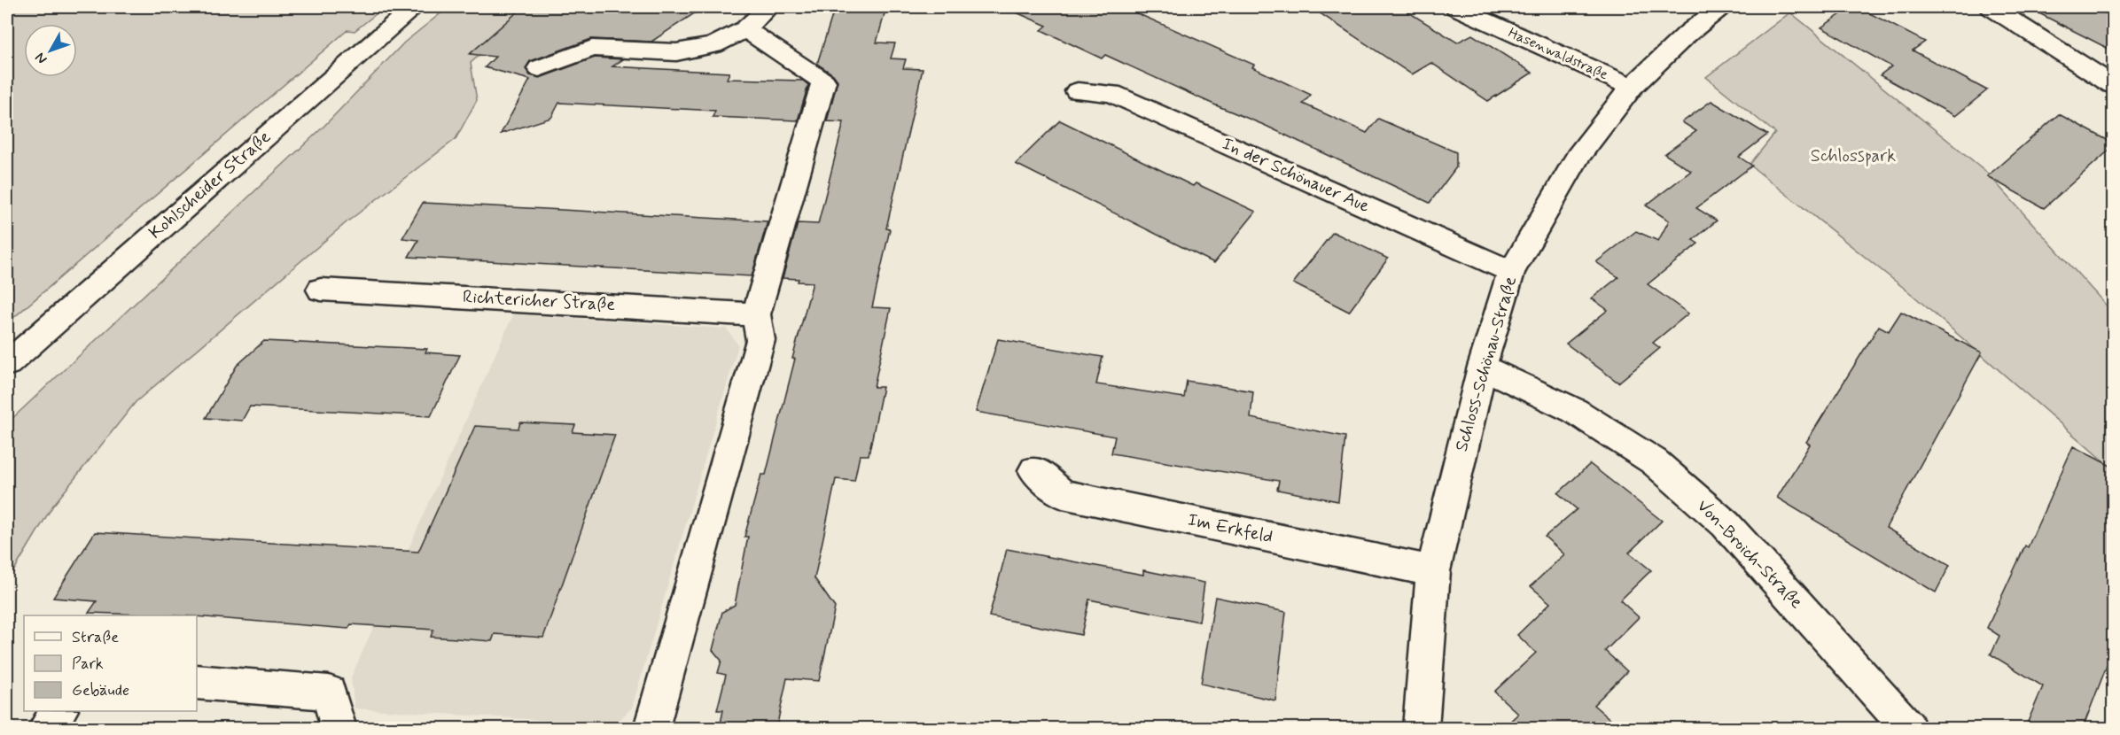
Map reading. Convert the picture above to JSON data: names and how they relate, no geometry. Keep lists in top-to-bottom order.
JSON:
{
  "streets": {
    "street": [
      "Hasenwaldstraße",
      "In der Schönauer Aue",
      "Kohlscheider Straße",
      "Richtericher Straße",
      "Schloss-Schönau-Straße",
      "Im Erkfeld",
      "Von-Broich-Straße"
    ]
  },
  "crossings": [
    ["Hasenwaldstraße", "Schloss-Schönau-Straße"],
    ["In der Schönauer Aue", "Schloss-Schönau-Straße"],
    ["Schloss-Schönau-Straße", "Im Erkfeld"],
    ["Schloss-Schönau-Straße", "Von-Broich-Straße"]
  ],
  "parks": ["Schlosspark"],
  "legend": ["Straße", "Park", "Gebäude"],
  "north": "bottom left"
}
